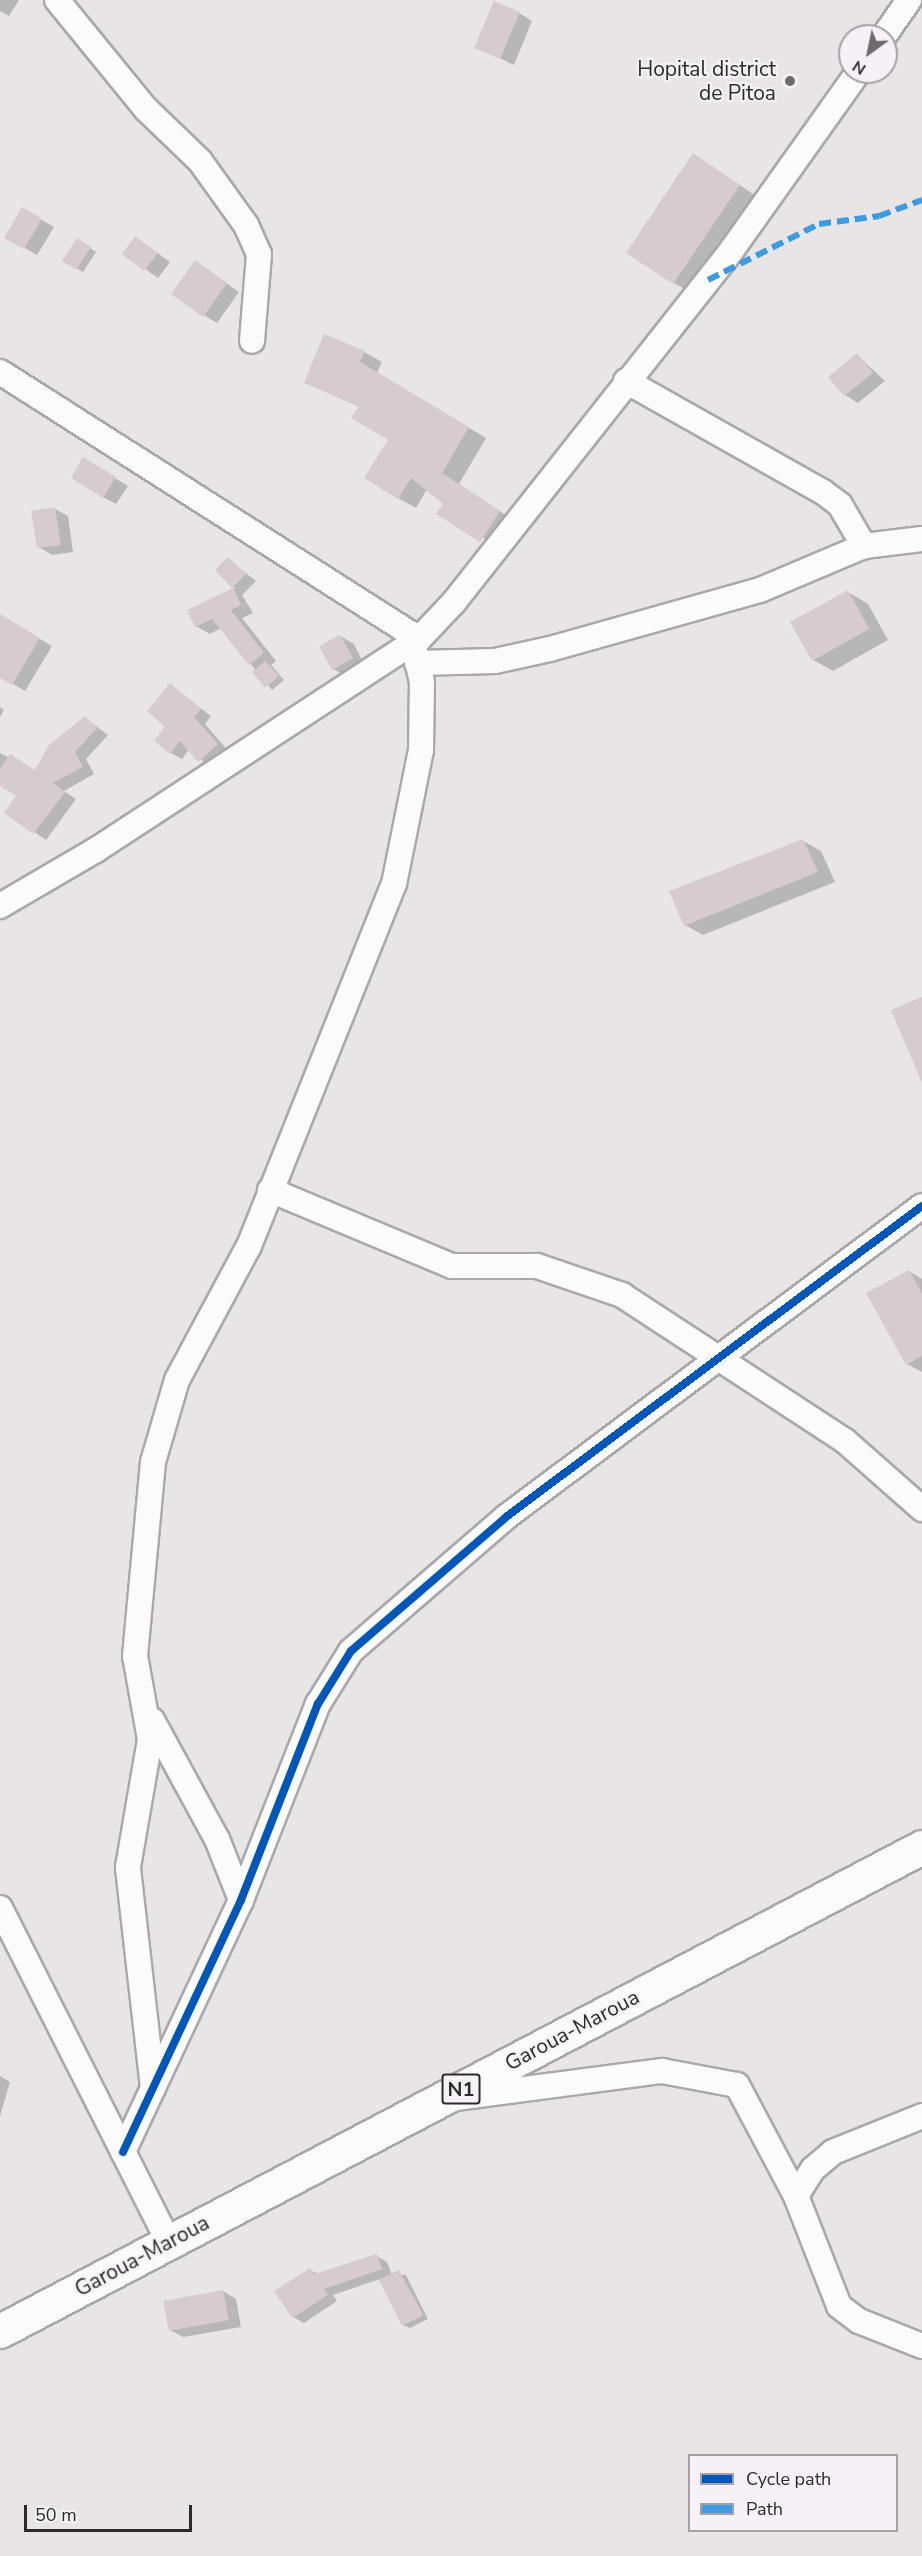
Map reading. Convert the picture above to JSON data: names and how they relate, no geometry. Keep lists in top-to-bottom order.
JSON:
{
  "streets": {
    "highway": ["Garoua-Maroua", "N1"]
  },
  "places": ["Hopital district de Pitoa"],
  "legend": ["Cycle path", "Path"],
  "scale_bar": "50 m",
  "north": "bottom left"
}
